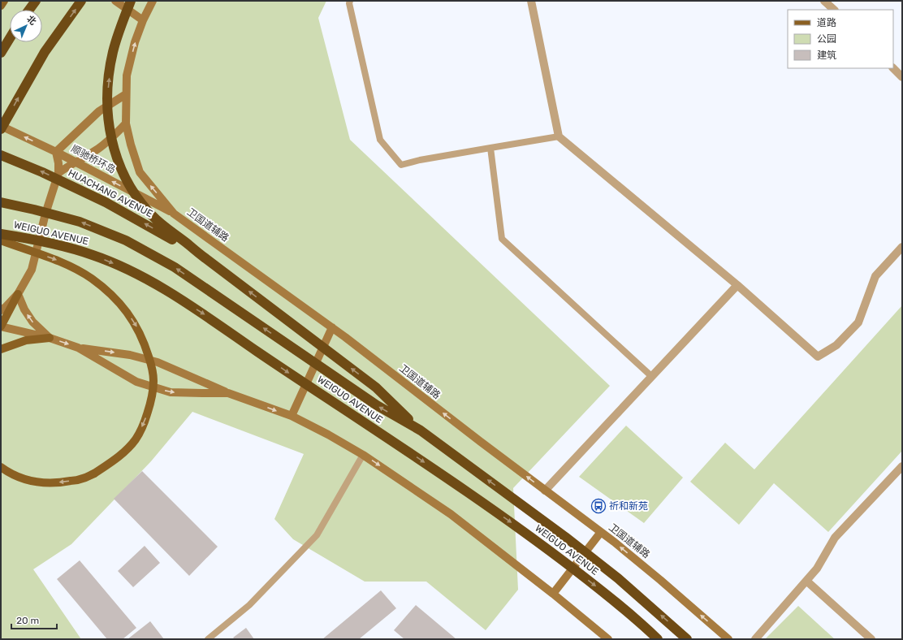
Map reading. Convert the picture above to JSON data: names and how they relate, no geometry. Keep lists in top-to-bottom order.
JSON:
{
  "streets": {
    "highway": ["HUACHANG AVENUE", "WEIGUO AVENUE"],
    "main road": ["顺驰桥环岛", "卫国道辅路"]
  },
  "crossings": [
    ["顺驰桥环岛", "卫国道辅路"],
    ["HUACHANG AVENUE", "WEIGUO AVENUE"]
  ],
  "one_way": ["顺驰桥环岛", "HUACHANG AVENUE", "卫国道辅路"],
  "places": {
    "bus stop": ["祈和新苑"]
  },
  "legend": ["道路", "公园", "建筑"],
  "scale_bar": "20 m",
  "north": "top right"
}
